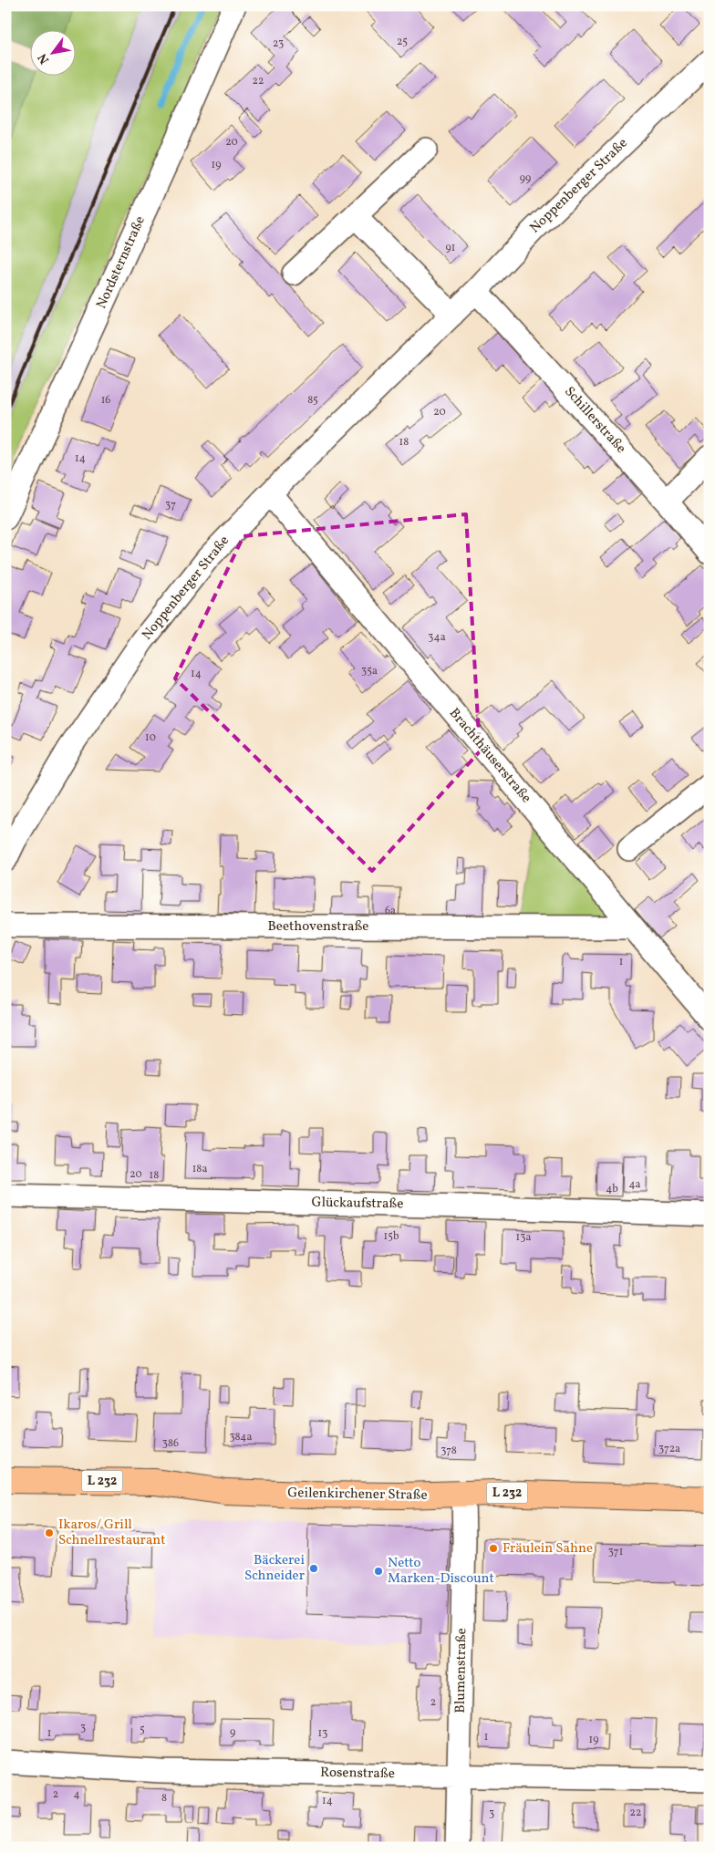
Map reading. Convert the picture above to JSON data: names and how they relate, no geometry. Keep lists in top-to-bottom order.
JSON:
{
  "streets": {
    "main road": ["L 232", "Geilenkirchener Straße"],
    "street": [
      "Noppenberger Straße",
      "Nordsternstraße",
      "Schillerstraße",
      "Brachthäuserstraße",
      "Beethovenstraße",
      "Glückaufstraße",
      "Blumenstraße",
      "Rosenstraße"
    ]
  },
  "crossings": [
    ["Noppenberger Straße", "Schillerstraße"],
    ["Noppenberger Straße", "Brachthäuserstraße"],
    ["Brachthäuserstraße", "Beethovenstraße"],
    ["Geilenkirchener Straße", "Blumenstraße"],
    ["Blumenstraße", "Rosenstraße"]
  ],
  "places": [
    "Ikaros/ Grill Schnellrestaurant",
    "Fräulein Sahne",
    "Bäckerei Schneider",
    "Netto Marken-Discount"
  ],
  "house_numbers": [
    "25",
    "23",
    "22",
    "20",
    "19",
    "99",
    "91",
    "16",
    "85",
    "20",
    "18",
    "14",
    "37",
    "34a",
    "35a",
    "14",
    "10",
    "6a",
    "1",
    "18a",
    "20",
    "18",
    "4a",
    "4b",
    "15b",
    "13a",
    "384a",
    "386",
    "372a",
    "378",
    "371",
    "2",
    "3",
    "5",
    "9",
    "1",
    "13",
    "1",
    "19",
    "2",
    "4",
    "8",
    "14",
    "22",
    "3"
  ],
  "north": "bottom left"
}
